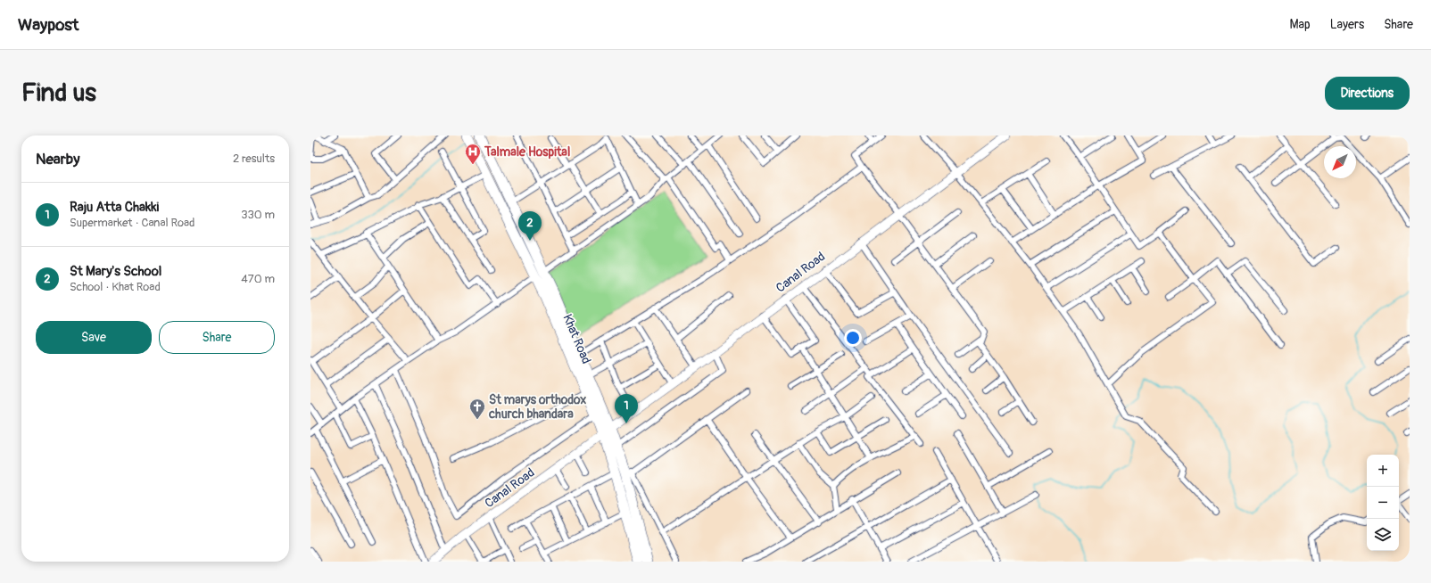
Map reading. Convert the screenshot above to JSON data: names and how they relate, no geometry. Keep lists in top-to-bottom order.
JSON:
{
  "streets": {
    "highway": ["Khat Road"],
    "street": ["Canal Road"]
  },
  "crossings": [
    ["Canal Road", "Khat Road"]
  ],
  "places": {
    "hospital": ["Talmale Hospital"],
    "church": ["St marys orthodox church bhandara"]
  },
  "north": "bottom left",
  "page": {
    "header": "Waypost",
    "nav": ["Map", "Layers", "Share"],
    "buttons": [
      "Directions",
      ["Save", "Share"]
    ],
    "title": "Find us",
    "heading": ["Nearby", "2 results"],
    "list": [
      {
        "mark": "1",
        "name": "Raju Atta Chakki",
        "note": "Supermarket · Canal Road",
        "value": "330 m"
      },
      {
        "mark": "2",
        "name": "St Mary's School",
        "note": "School · Khat Road",
        "value": "470 m"
      }
    ],
    "pins": ["2", "1"],
    "map_buttons": ["+", "−"]
  }
}
